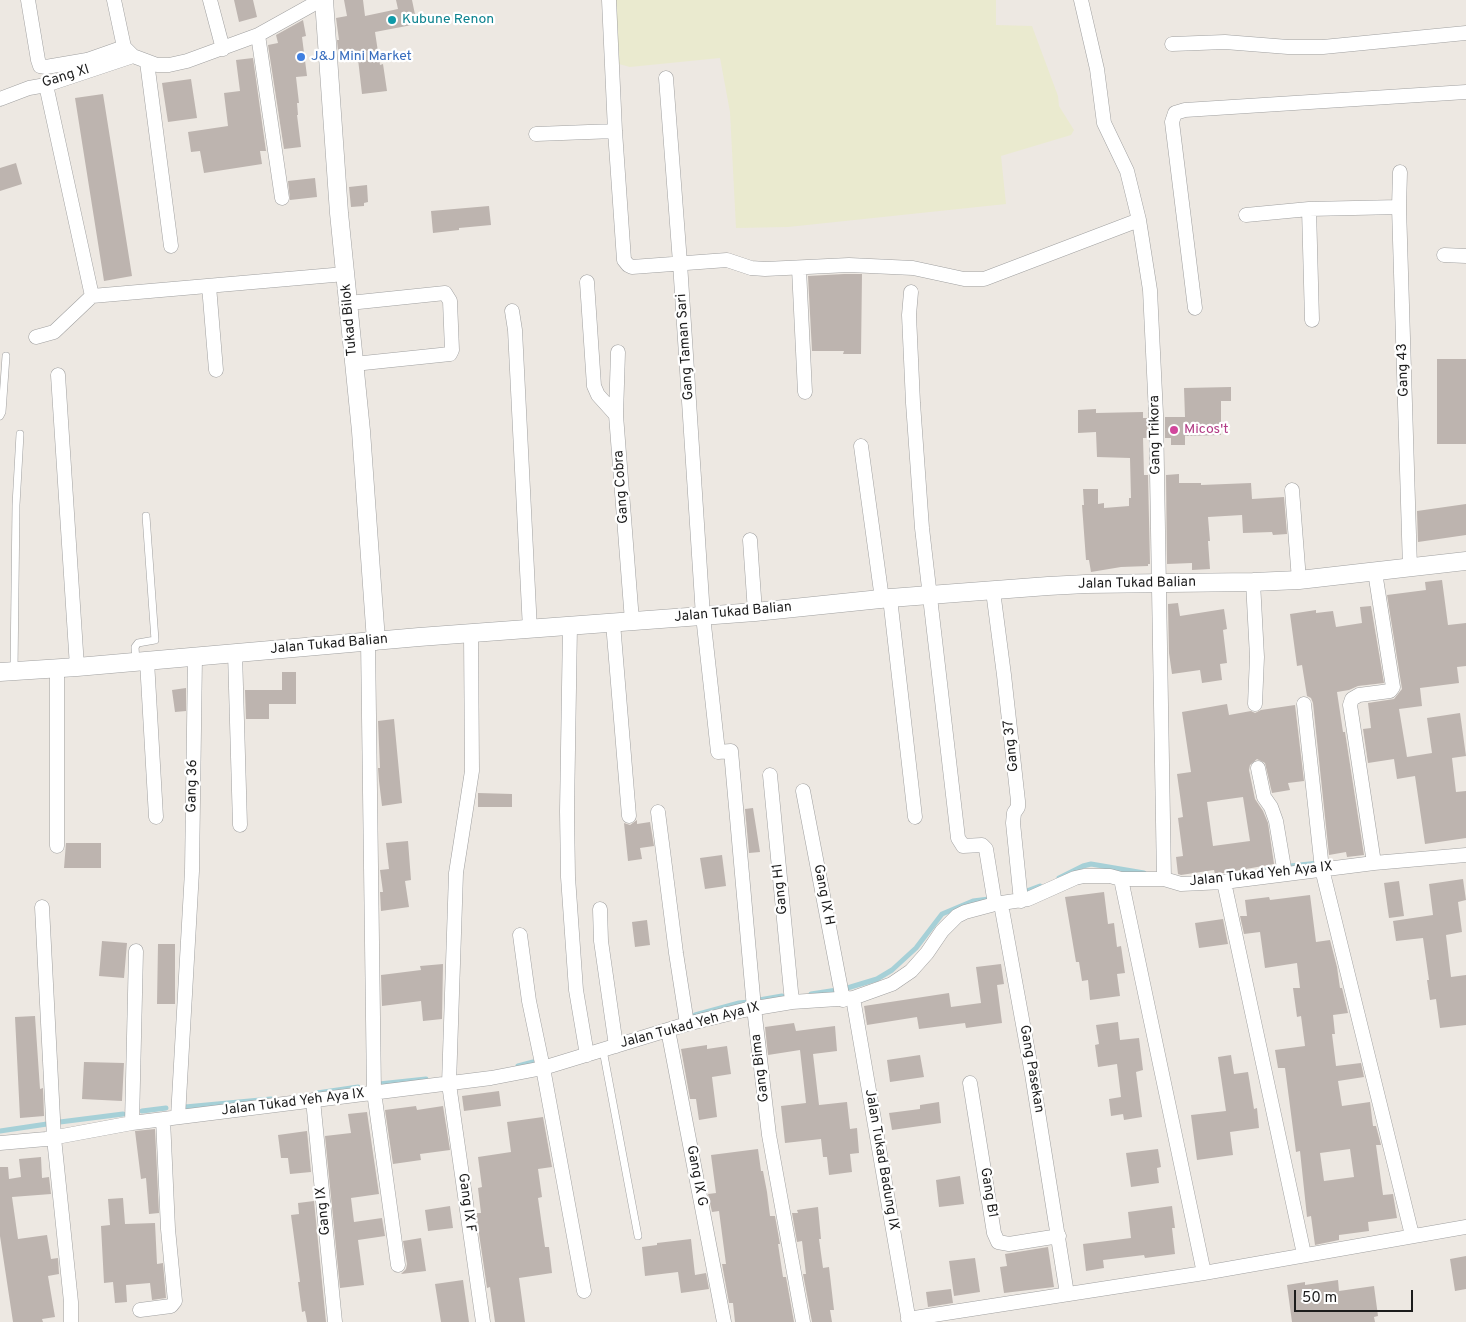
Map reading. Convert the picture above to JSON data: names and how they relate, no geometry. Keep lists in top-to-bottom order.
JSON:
{
  "streets": {
    "street": [
      "Gang XI",
      "Tukad Bilok",
      "Gang Taman Sari",
      "Gang 43",
      "Gang Trikora",
      "Gang Cobra",
      "Jalan Tukad Balian",
      "Gang 37",
      "Gang 36",
      "Jalan Tukad Yeh Aya IX",
      "Gang H1",
      "Gang IX H",
      "Gang Bima",
      "Gang Pasekan",
      "Jalan Tukad Badung IX",
      "Gang IX G",
      "Gang B1",
      "Gang IX F",
      "Gang IX"
    ]
  },
  "crossings": [
    ["Tukad Bilok", "Jalan Tukad Balian"],
    ["Gang Taman Sari", "Jalan Tukad Balian"],
    ["Gang Taman Sari", "Gang Bima"],
    ["Gang 43", "Jalan Tukad Balian"],
    ["Gang Trikora", "Jalan Tukad Balian"],
    ["Gang Trikora", "Jalan Tukad Yeh Aya IX"],
    ["Gang Cobra", "Jalan Tukad Balian"],
    ["Jalan Tukad Balian", "Gang 37"],
    ["Jalan Tukad Balian", "Gang 36"],
    ["Jalan Tukad Balian", "Gang Pasekan"],
    ["Jalan Tukad Balian", "Gang IX F"],
    ["Gang 37", "Jalan Tukad Yeh Aya IX"],
    ["Gang 36", "Jalan Tukad Yeh Aya IX"],
    ["Jalan Tukad Yeh Aya IX", "Gang H1"],
    ["Jalan Tukad Yeh Aya IX", "Gang IX H"],
    ["Jalan Tukad Yeh Aya IX", "Gang Bima"],
    ["Jalan Tukad Yeh Aya IX", "Gang Pasekan"],
    ["Jalan Tukad Yeh Aya IX", "Jalan Tukad Badung IX"],
    ["Jalan Tukad Yeh Aya IX", "Gang IX G"],
    ["Jalan Tukad Yeh Aya IX", "Gang IX F"],
    ["Jalan Tukad Yeh Aya IX", "Gang IX"],
    ["Gang IX H", "Jalan Tukad Badung IX"],
    ["Gang Pasekan", "Gang B1"]
  ],
  "places": ["Kubune Renon", "J&J Mini Market", "Micos't"],
  "scale_bar": "50 m"
}
